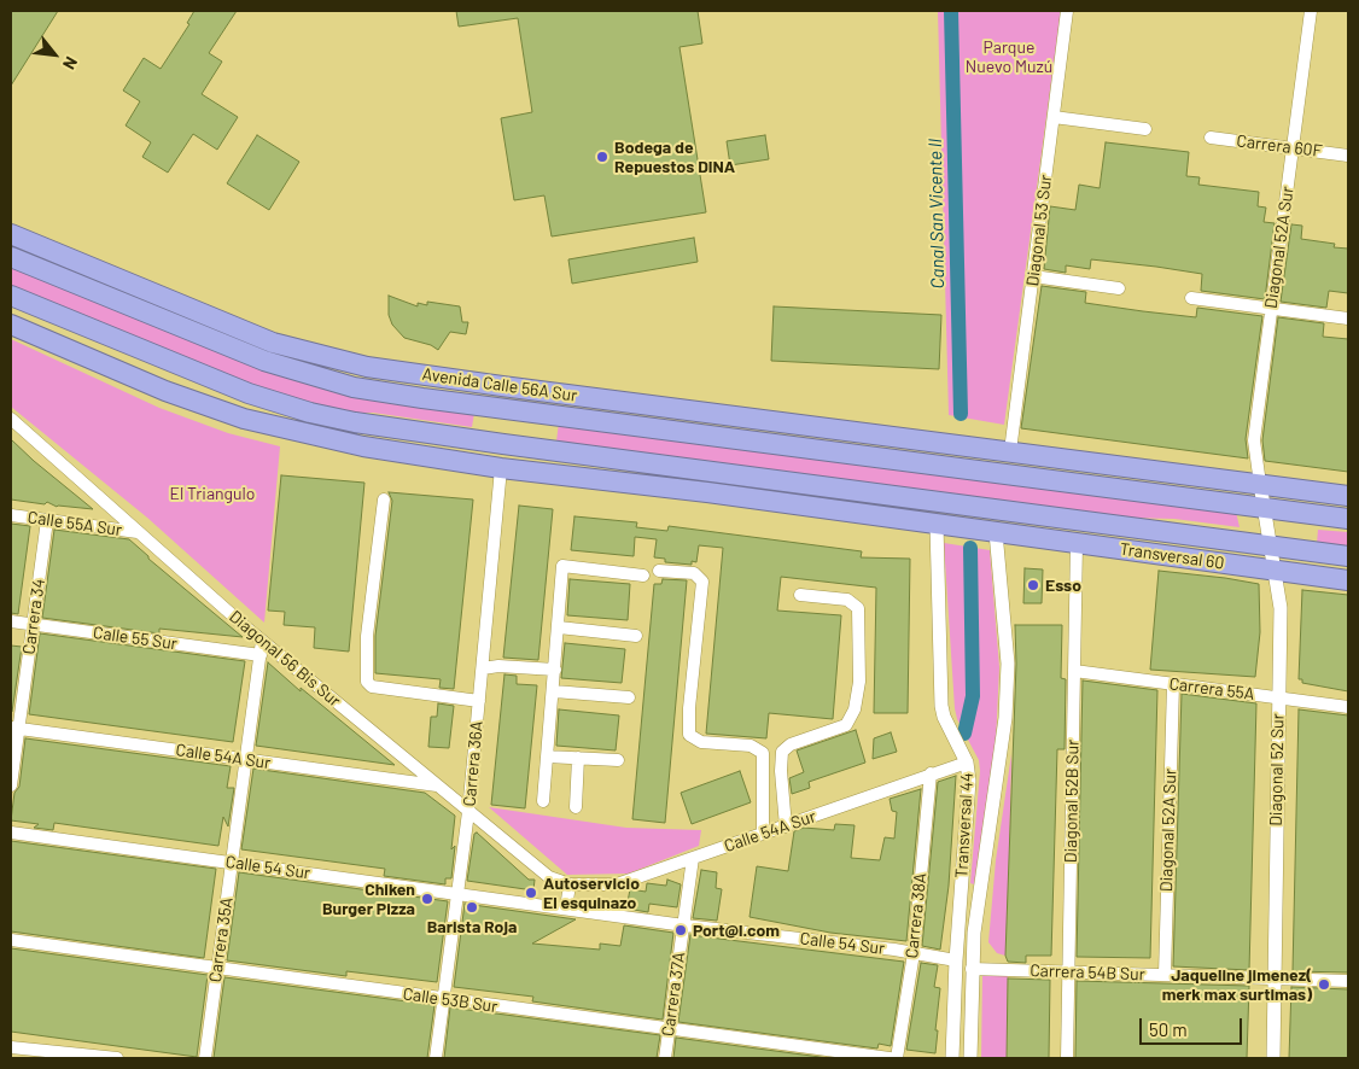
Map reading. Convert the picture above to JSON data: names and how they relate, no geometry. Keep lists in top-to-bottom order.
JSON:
{
  "streets": {
    "highway": ["Avenida Calle 56A Sur", "Transversal 60"],
    "street": [
      "Carrera 60F",
      "Diagonal 53 Sur",
      "Diagonal 52A Sur",
      "Calle 55A Sur",
      "Carrera 34",
      "Calle 55 Sur",
      "Diagonal 56 Bis Sur",
      "Carrera 55A",
      "Calle 54A Sur",
      "Carrera 36A",
      "Diagonal 52 Sur",
      "Diagonal 52B Sur",
      "Transversal 44",
      "Calle 54 Sur",
      "Carrera 38A",
      "Carrera 35A",
      "Carrera 54B Sur",
      "Carrera 37A",
      "Calle 53B Sur"
    ]
  },
  "crossings": [
    ["Carrera 60F", "Diagonal 52A Sur"],
    ["Diagonal 53 Sur", "Avenida Calle 56A Sur"],
    ["Diagonal 52A Sur", "Carrera 55A"],
    ["Diagonal 52A Sur", "Diagonal 52 Sur"],
    ["Diagonal 52A Sur", "Carrera 54B Sur"],
    ["Calle 55A Sur", "Carrera 34"],
    ["Calle 55A Sur", "Diagonal 56 Bis Sur"],
    ["Transversal 60", "Diagonal 52 Sur"],
    ["Transversal 60", "Diagonal 52B Sur"],
    ["Transversal 60", "Transversal 44"],
    ["Carrera 34", "Calle 55 Sur"],
    ["Carrera 34", "Calle 54A Sur"],
    ["Calle 55 Sur", "Carrera 35A"],
    ["Diagonal 56 Bis Sur", "Calle 54A Sur"],
    ["Diagonal 56 Bis Sur", "Carrera 36A"],
    ["Diagonal 56 Bis Sur", "Carrera 35A"],
    ["Carrera 55A", "Diagonal 52 Sur"],
    ["Carrera 55A", "Diagonal 52B Sur"],
    ["Calle 54A Sur", "Transversal 44"],
    ["Calle 54A Sur", "Carrera 38A"],
    ["Calle 54A Sur", "Carrera 35A"],
    ["Calle 54A Sur", "Carrera 37A"],
    ["Carrera 36A", "Calle 54 Sur"],
    ["Carrera 36A", "Calle 53B Sur"],
    ["Diagonal 52 Sur", "Carrera 54B Sur"],
    ["Diagonal 52B Sur", "Carrera 54B Sur"],
    ["Transversal 44", "Calle 54 Sur"],
    ["Transversal 44", "Carrera 54B Sur"],
    ["Calle 54 Sur", "Carrera 38A"],
    ["Calle 54 Sur", "Carrera 35A"],
    ["Calle 54 Sur", "Carrera 37A"],
    ["Carrera 35A", "Calle 53B Sur"],
    ["Carrera 37A", "Calle 53B Sur"]
  ],
  "water": ["Canal San Vicente II"],
  "parks": ["Parque Nuevo Muzú", "El Triangulo"],
  "places": [
    "Bodega de Repuestos DINA",
    "Esso",
    "Autoservicio El esquinazo",
    "Chiken Burger Pizza",
    "Barista Roja",
    "Port@l.com",
    "Jaqueline jimenez( merk max surtimas)"
  ],
  "scale_bar": "50 m",
  "north": "bottom right"
}
